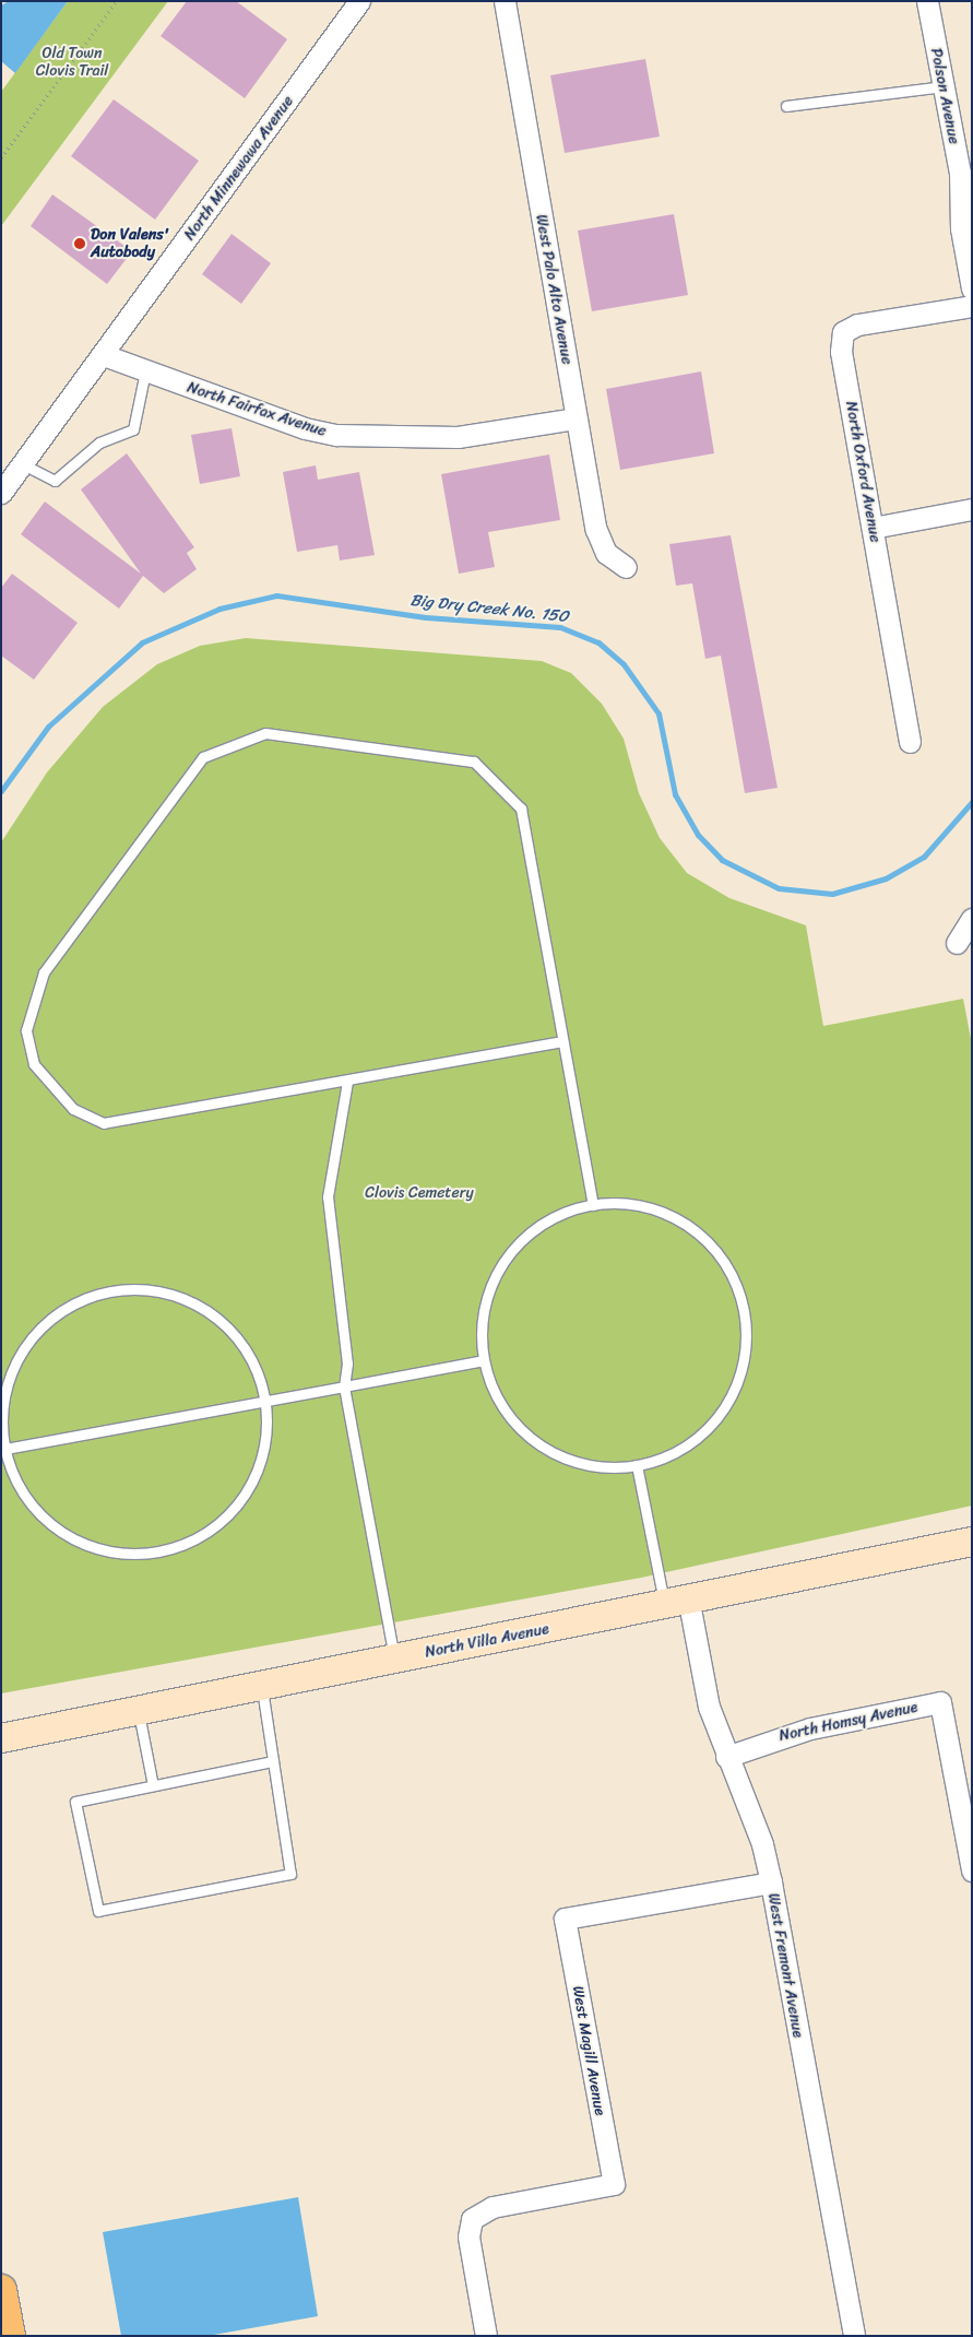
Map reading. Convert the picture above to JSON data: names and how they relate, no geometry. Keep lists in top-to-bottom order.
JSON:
{
  "streets": {
    "main road": ["North Villa Avenue"],
    "street": [
      "Polson Avenue",
      "North Minnewawa Avenue",
      "West Palo Alto Avenue",
      "North Fairfax Avenue",
      "North Oxford Avenue",
      "North Homsy Avenue",
      "West Fremont Avenue",
      "West Magill Avenue"
    ]
  },
  "crossings": [
    ["North Minnewawa Avenue", "North Fairfax Avenue"],
    ["West Palo Alto Avenue", "North Fairfax Avenue"],
    ["North Villa Avenue", "West Fremont Avenue"],
    ["North Homsy Avenue", "West Fremont Avenue"],
    ["West Fremont Avenue", "West Magill Avenue"]
  ],
  "water": ["Big Dry Creek No. 150"],
  "parks": ["Old Town Clovis Trail", "Clovis Cemetery"],
  "places": ["Don Valens' Autobody"]
}
